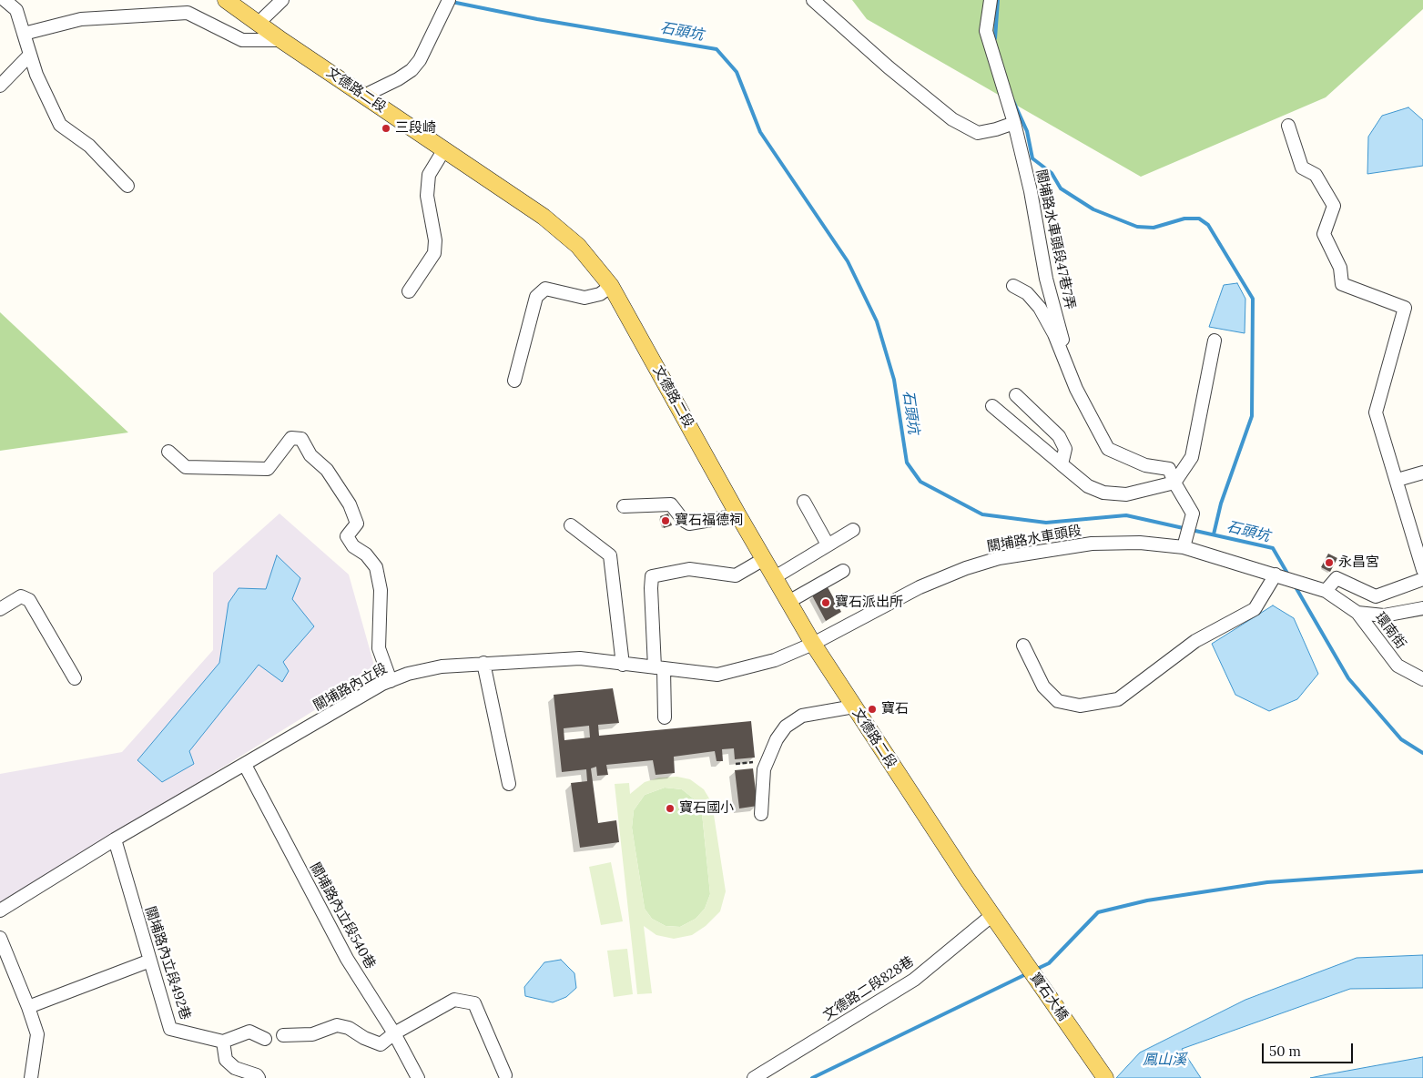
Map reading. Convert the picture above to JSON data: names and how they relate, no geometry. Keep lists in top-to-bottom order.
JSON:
{
  "streets": {
    "main road": ["文德路二段", "寶石大橋"],
    "street": [
      "關埔路水車頭段47巷7弄",
      "關埔路水車頭段",
      "環南街",
      "關埔路內立段",
      "關埔路內立段540巷",
      "關埔路內立段492巷",
      "文德路二段828巷"
    ]
  },
  "crossings": [
    ["文德路二段", "關埔路水車頭段"],
    ["文德路二段", "關埔路內立段"],
    ["文德路二段", "文德路二段828巷"],
    ["文德路二段", "寶石大橋"],
    ["關埔路水車頭段", "關埔路內立段"],
    ["關埔路內立段", "關埔路內立段540巷"],
    ["關埔路內立段", "關埔路內立段492巷"],
    ["文德路二段828巷", "寶石大橋"]
  ],
  "water": ["石頭坑", "鳳山溪"],
  "places": [
    "三段崎",
    "寶石福德祠",
    "永昌宮",
    "寶石派出所",
    "寶石",
    "寶石國小"
  ],
  "scale_bar": "50 m"
}
